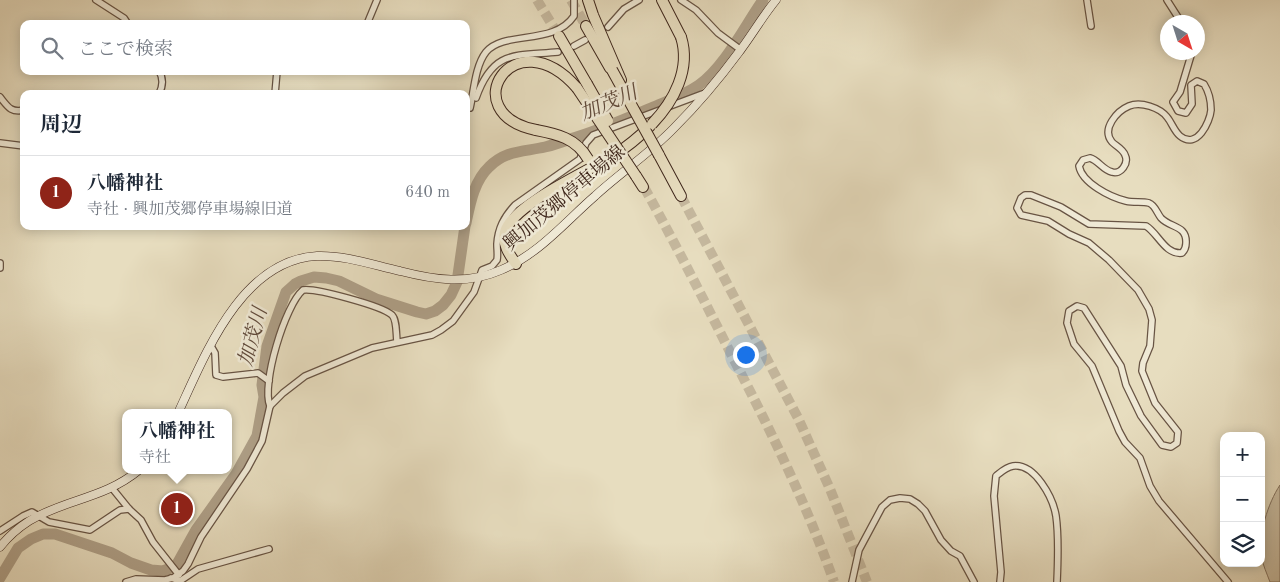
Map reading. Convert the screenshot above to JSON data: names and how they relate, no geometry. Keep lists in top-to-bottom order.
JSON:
{
  "streets": {
    "main road": ["興加茂郷停車場線"]
  },
  "water": ["加茂川"],
  "north": "bottom right",
  "page": {
    "search": "ここで検索",
    "heading": "周辺",
    "list": [
      {
        "mark": "1",
        "name": "八幡神社",
        "note": "寺社 · 興加茂郷停車場線旧道",
        "value": "640 m"
      }
    ],
    "popup": ["八幡神社", "寺社"],
    "map_buttons": ["+", "−"],
    "pins": "1"
  }
}
